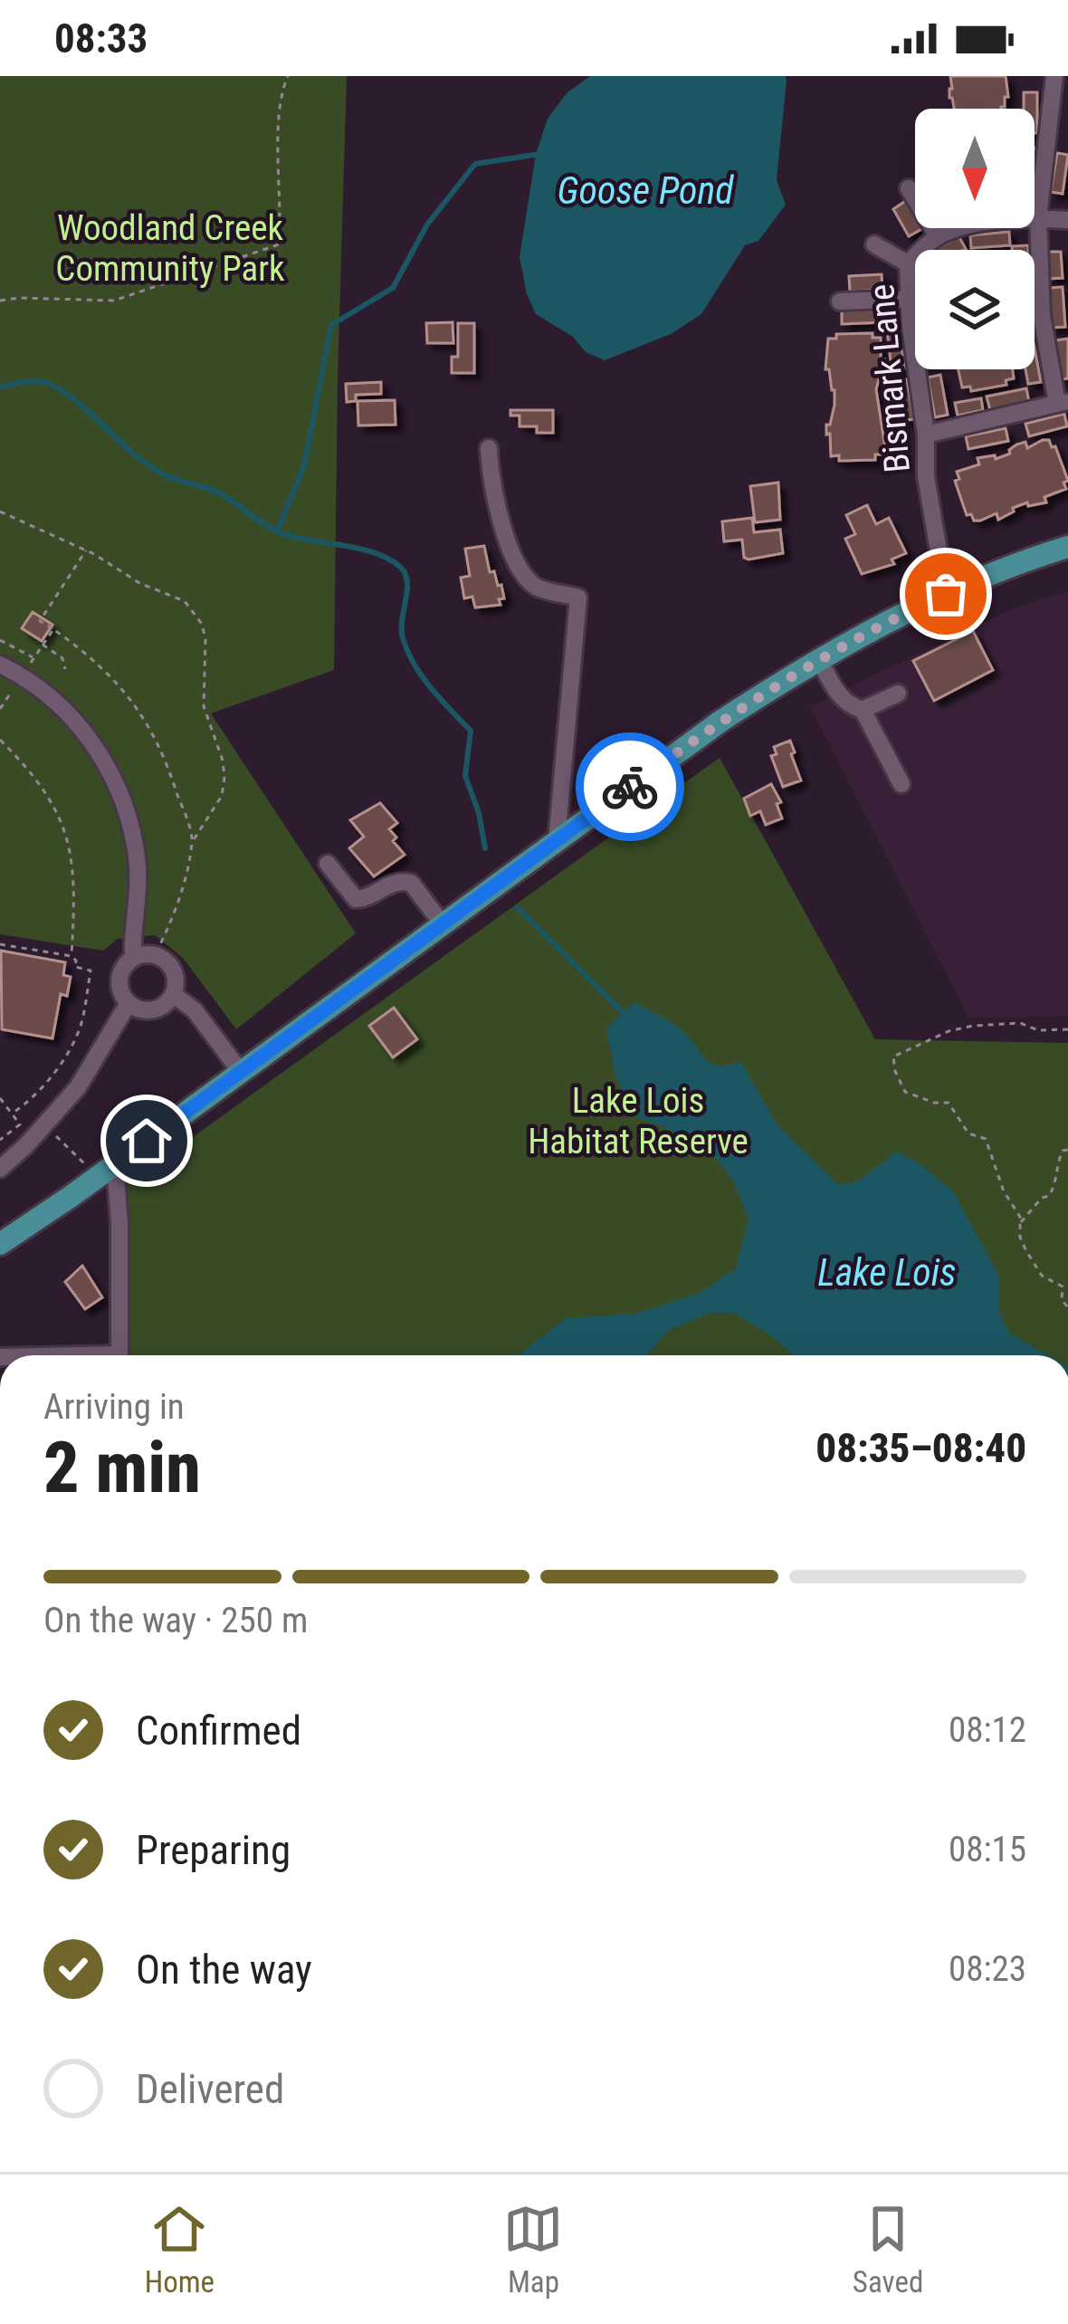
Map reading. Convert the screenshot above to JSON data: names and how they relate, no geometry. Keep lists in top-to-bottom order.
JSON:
{
  "streets": {
    "street": ["Bismark Lane"]
  },
  "water": ["Goose Pond", "Lake Lois"],
  "parks": ["Woodland Creek Community Park", "Lake Lois Habitat Reserve"],
  "north": "bottom",
  "page": {
    "status": "08:33",
    "heading": ["2 min", "Arriving in", "08:35–08:40"],
    "bar": "On the way · 250 m",
    "list": [
      ["Confirmed", "08:12"],
      ["Preparing", "08:15"],
      ["On the way", "08:23"],
      "Delivered"
    ],
    "tabs": ["Home", "Map", "Saved"]
  }
}
